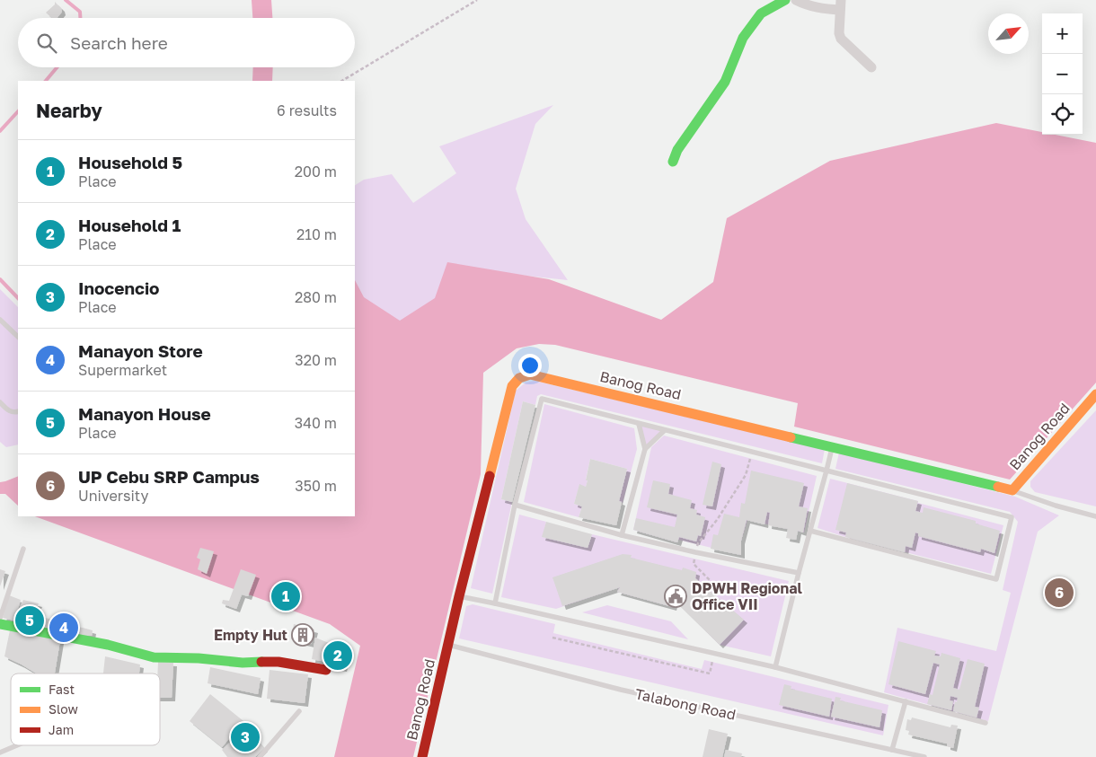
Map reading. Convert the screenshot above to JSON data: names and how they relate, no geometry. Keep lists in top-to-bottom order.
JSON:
{
  "streets": {
    "street": ["Banog Road"],
    "lane": ["Talabong Road"]
  },
  "crossings": [
    ["Banog Road", "Talabong Road"]
  ],
  "places": {
    "public building": ["DPWH Regional Office VII"],
    "building": ["Empty Hut"]
  },
  "legend": ["Fast", "Slow", "Jam"],
  "north": "top right",
  "page": {
    "map_buttons": ["+", "−"],
    "search": "Search here",
    "heading": ["Nearby", "6 results"],
    "list": [
      {
        "mark": "1",
        "name": "Household 5",
        "note": "Place",
        "value": "200 m"
      },
      {
        "mark": "2",
        "name": "Household 1",
        "note": "Place",
        "value": "210 m"
      },
      {
        "mark": "3",
        "name": "Inocencio",
        "note": "Place",
        "value": "280 m"
      },
      {
        "mark": "4",
        "name": "Manayon Store",
        "note": "Supermarket",
        "value": "320 m"
      },
      {
        "mark": "5",
        "name": "Manayon House",
        "note": "Place",
        "value": "340 m"
      },
      {
        "mark": "6",
        "name": "UP Cebu SRP Campus",
        "note": "University",
        "value": "350 m"
      }
    ],
    "pins": [
      "6",
      "1",
      "5",
      "4",
      "2",
      "3"
    ]
  }
}
